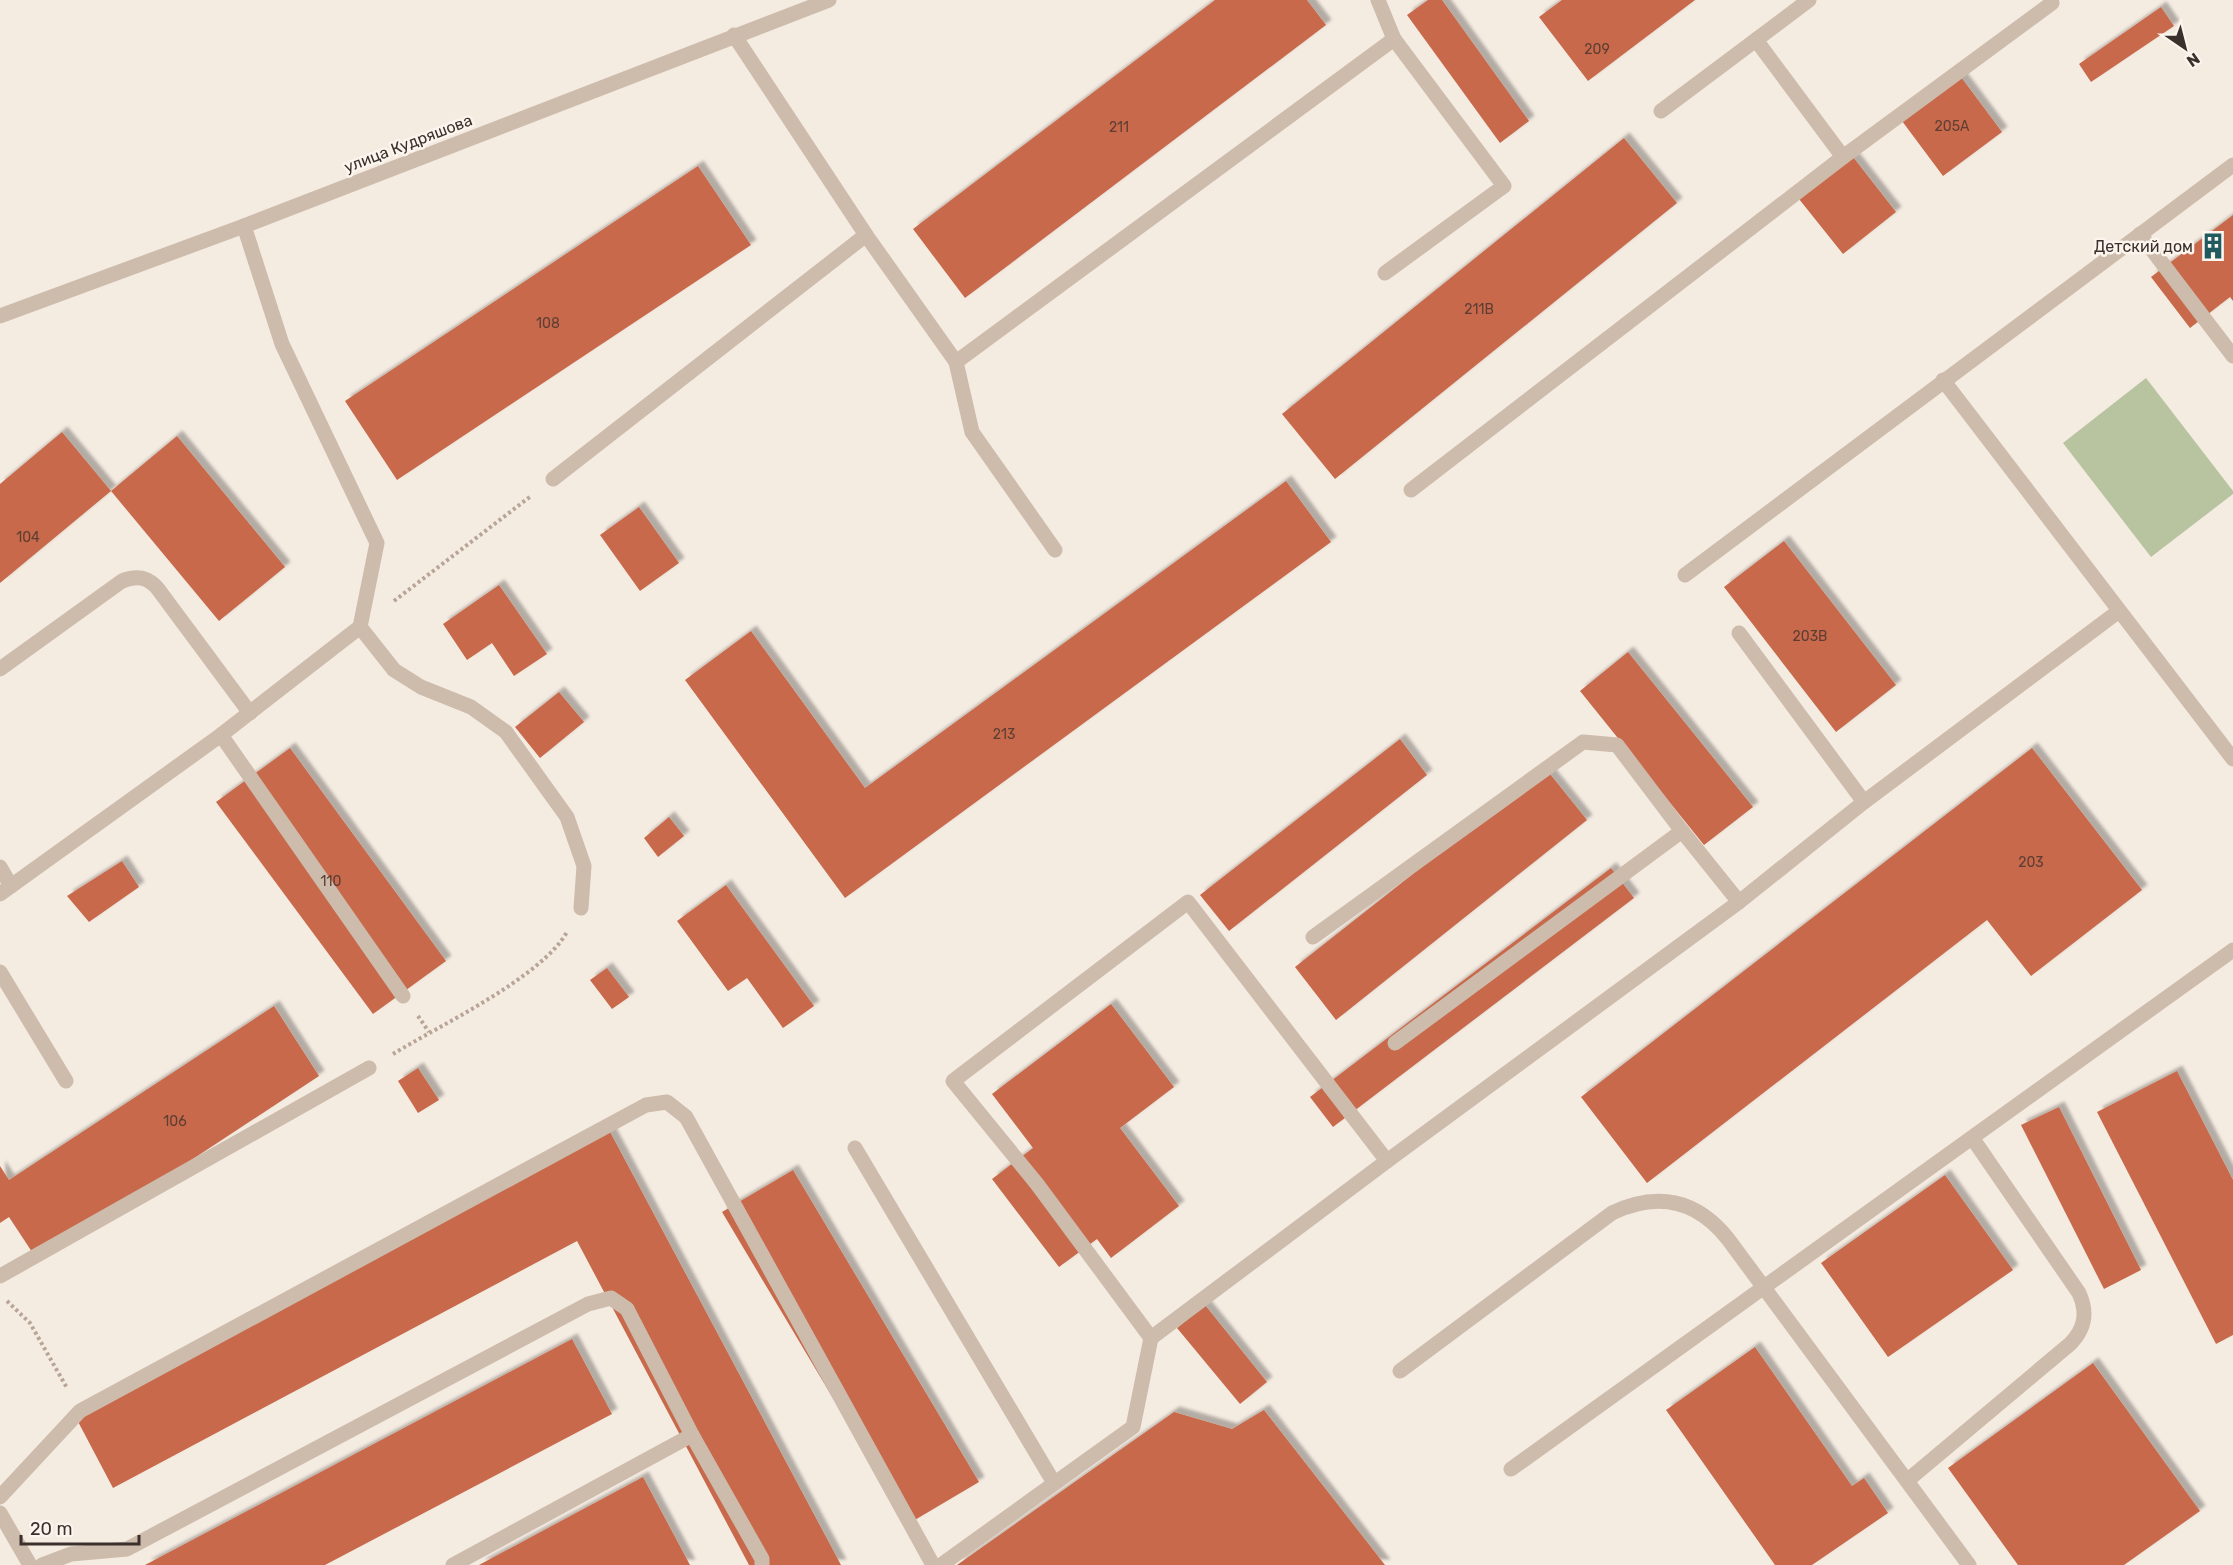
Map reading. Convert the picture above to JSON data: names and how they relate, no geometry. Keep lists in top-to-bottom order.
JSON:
{
  "streets": {
    "street": ["улица Кудряшова"]
  },
  "places": {
    "building": ["Детский дом"]
  },
  "house_numbers": [
    "209",
    "205А",
    "211",
    "211В",
    "108",
    "104",
    "203В",
    "213",
    "203",
    "110",
    "106"
  ],
  "scale_bar": "20 m",
  "north": "bottom right"
}
